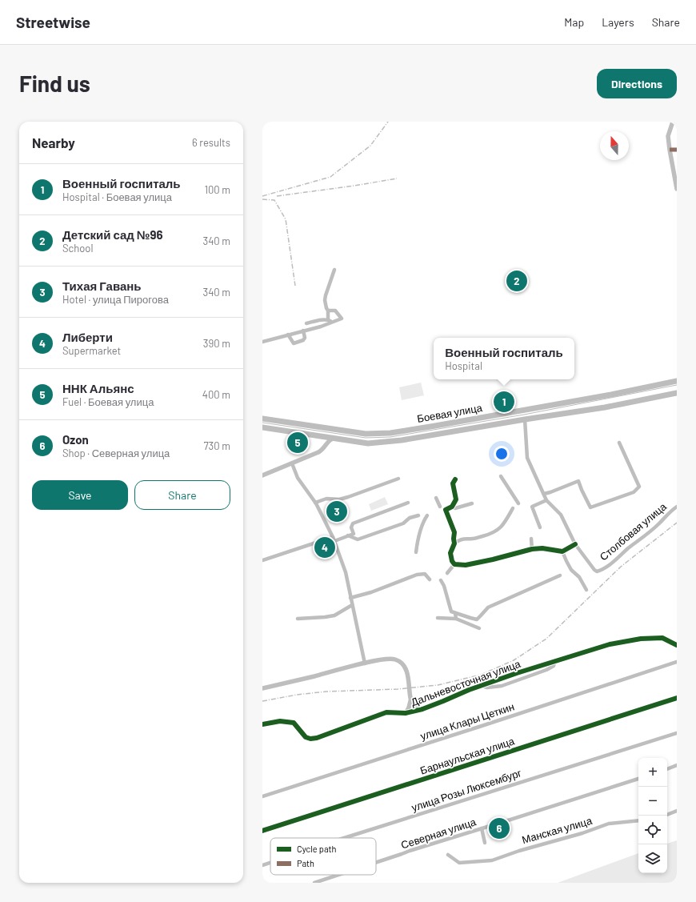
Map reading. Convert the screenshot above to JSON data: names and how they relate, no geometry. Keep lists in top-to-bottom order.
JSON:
{
  "streets": {
    "main road": ["Боевая улица", "Столбовая улица"],
    "street": [
      "Дальневосточная улица",
      "улица Клары Цеткин",
      "Барнаульская улица",
      "улица Розы Люксембург",
      "Манская улица",
      "Северная улица"
    ]
  },
  "crossings": [
    ["Боевая улица", "Столбовая улица"]
  ],
  "legend": ["Cycle path", "Path"],
  "north": "top",
  "page": {
    "header": "Streetwise",
    "nav": ["Map", "Layers", "Share"],
    "buttons": [
      "Directions",
      ["Save", "Share"]
    ],
    "title": "Find us",
    "heading": ["Nearby", "6 results"],
    "list": [
      {
        "mark": "1",
        "name": "Военный госпиталь",
        "note": "Hospital · Боевая улица",
        "value": "100 m"
      },
      {
        "mark": "2",
        "name": "Детский сад №96",
        "note": "School",
        "value": "340 m"
      },
      {
        "mark": "3",
        "name": "Тихая Гавань",
        "note": "Hotel · улица Пирогова",
        "value": "340 m"
      },
      {
        "mark": "4",
        "name": "Либерти",
        "note": "Supermarket",
        "value": "390 m"
      },
      {
        "mark": "5",
        "name": "ННК Альянс",
        "note": "Fuel · Боевая улица",
        "value": "400 m"
      },
      {
        "mark": "6",
        "name": "Ozon",
        "note": "Shop · Северная улица",
        "value": "730 m"
      }
    ],
    "pins": [
      "2",
      "1",
      "5",
      "3",
      "4",
      "6"
    ],
    "popup": ["Военный госпиталь", "Hospital"],
    "map_buttons": ["+", "−"]
  }
}
